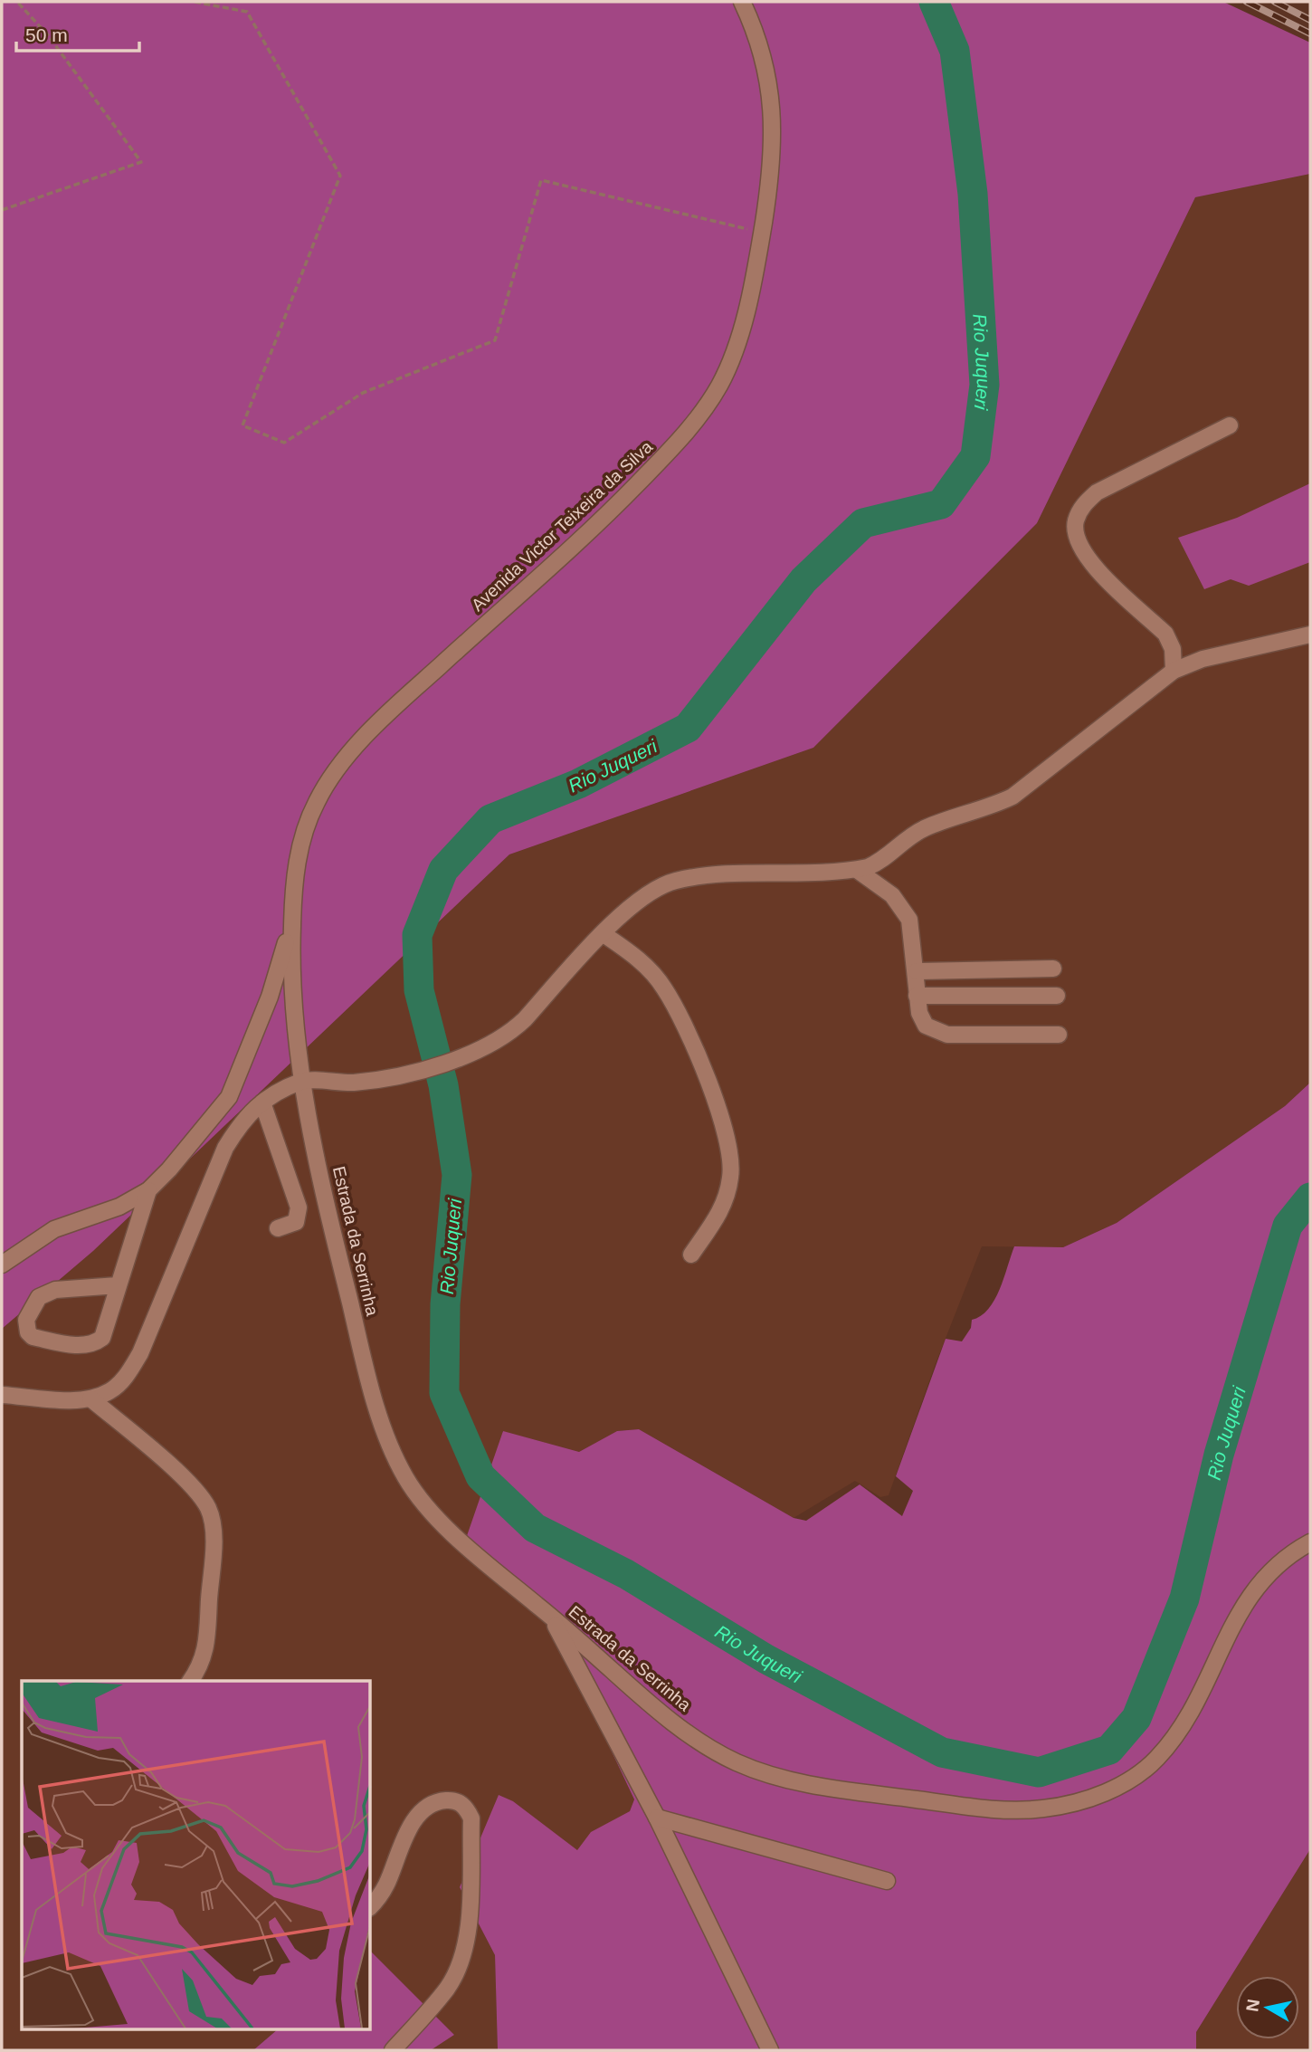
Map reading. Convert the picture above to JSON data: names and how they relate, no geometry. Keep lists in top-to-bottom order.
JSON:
{
  "streets": {
    "street": ["Avenida Victor Teixeira da Silva", "Estrada da Serrinha"]
  },
  "crossings": [
    ["Avenida Victor Teixeira da Silva", "Estrada da Serrinha"]
  ],
  "water": ["Rio Juqueri"],
  "scale_bar": "50 m",
  "north": "left"
}
